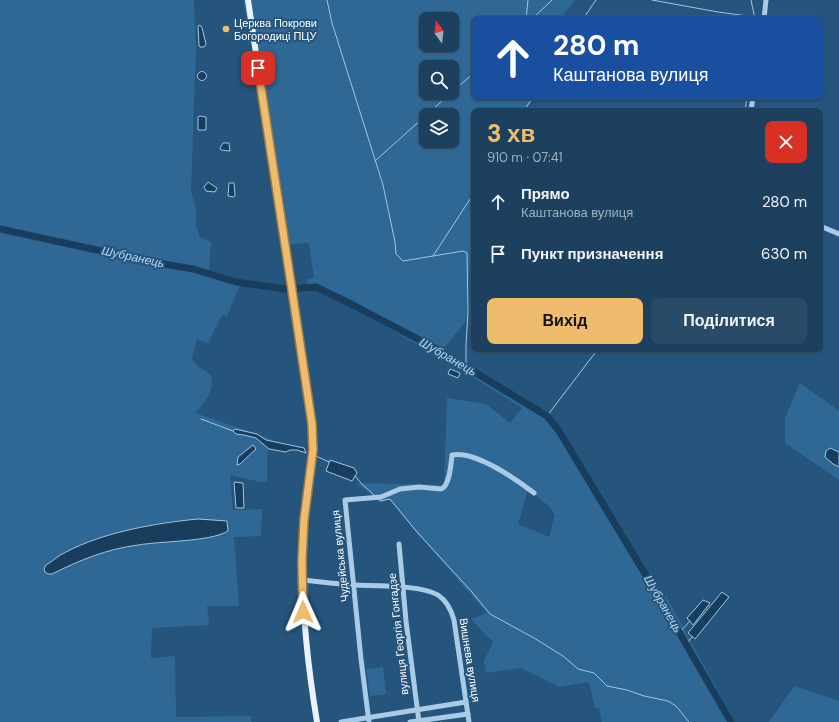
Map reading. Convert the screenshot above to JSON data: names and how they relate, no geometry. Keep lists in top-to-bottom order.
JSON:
{
  "streets": {
    "street": ["Чудейська вулиця", "вулиця Георгія Гонгадзе", "Вишнева вулиця"]
  },
  "crossings": [
    ["Чудейська вулиця", "Вишнева вулиця"],
    ["вулиця Георгія Гонгадзе", "Вишнева вулиця"]
  ],
  "water": ["Шубранець"],
  "places": ["Церква Покрови Богородиці ПЦУ"],
  "north": "top",
  "page": {
    "turn": ["280 m", "Каштанова вулиця"],
    "heading": ["3 хв", "910 m · 07:41"],
    "list": [
      {
        "name": "Прямо",
        "note": "Каштанова вулиця",
        "value": "280 m"
      },
      {
        "name": "Пункт призначення",
        "value": "630 m"
      }
    ],
    "buttons": ["Вихід", "Поділитися"]
  }
}
